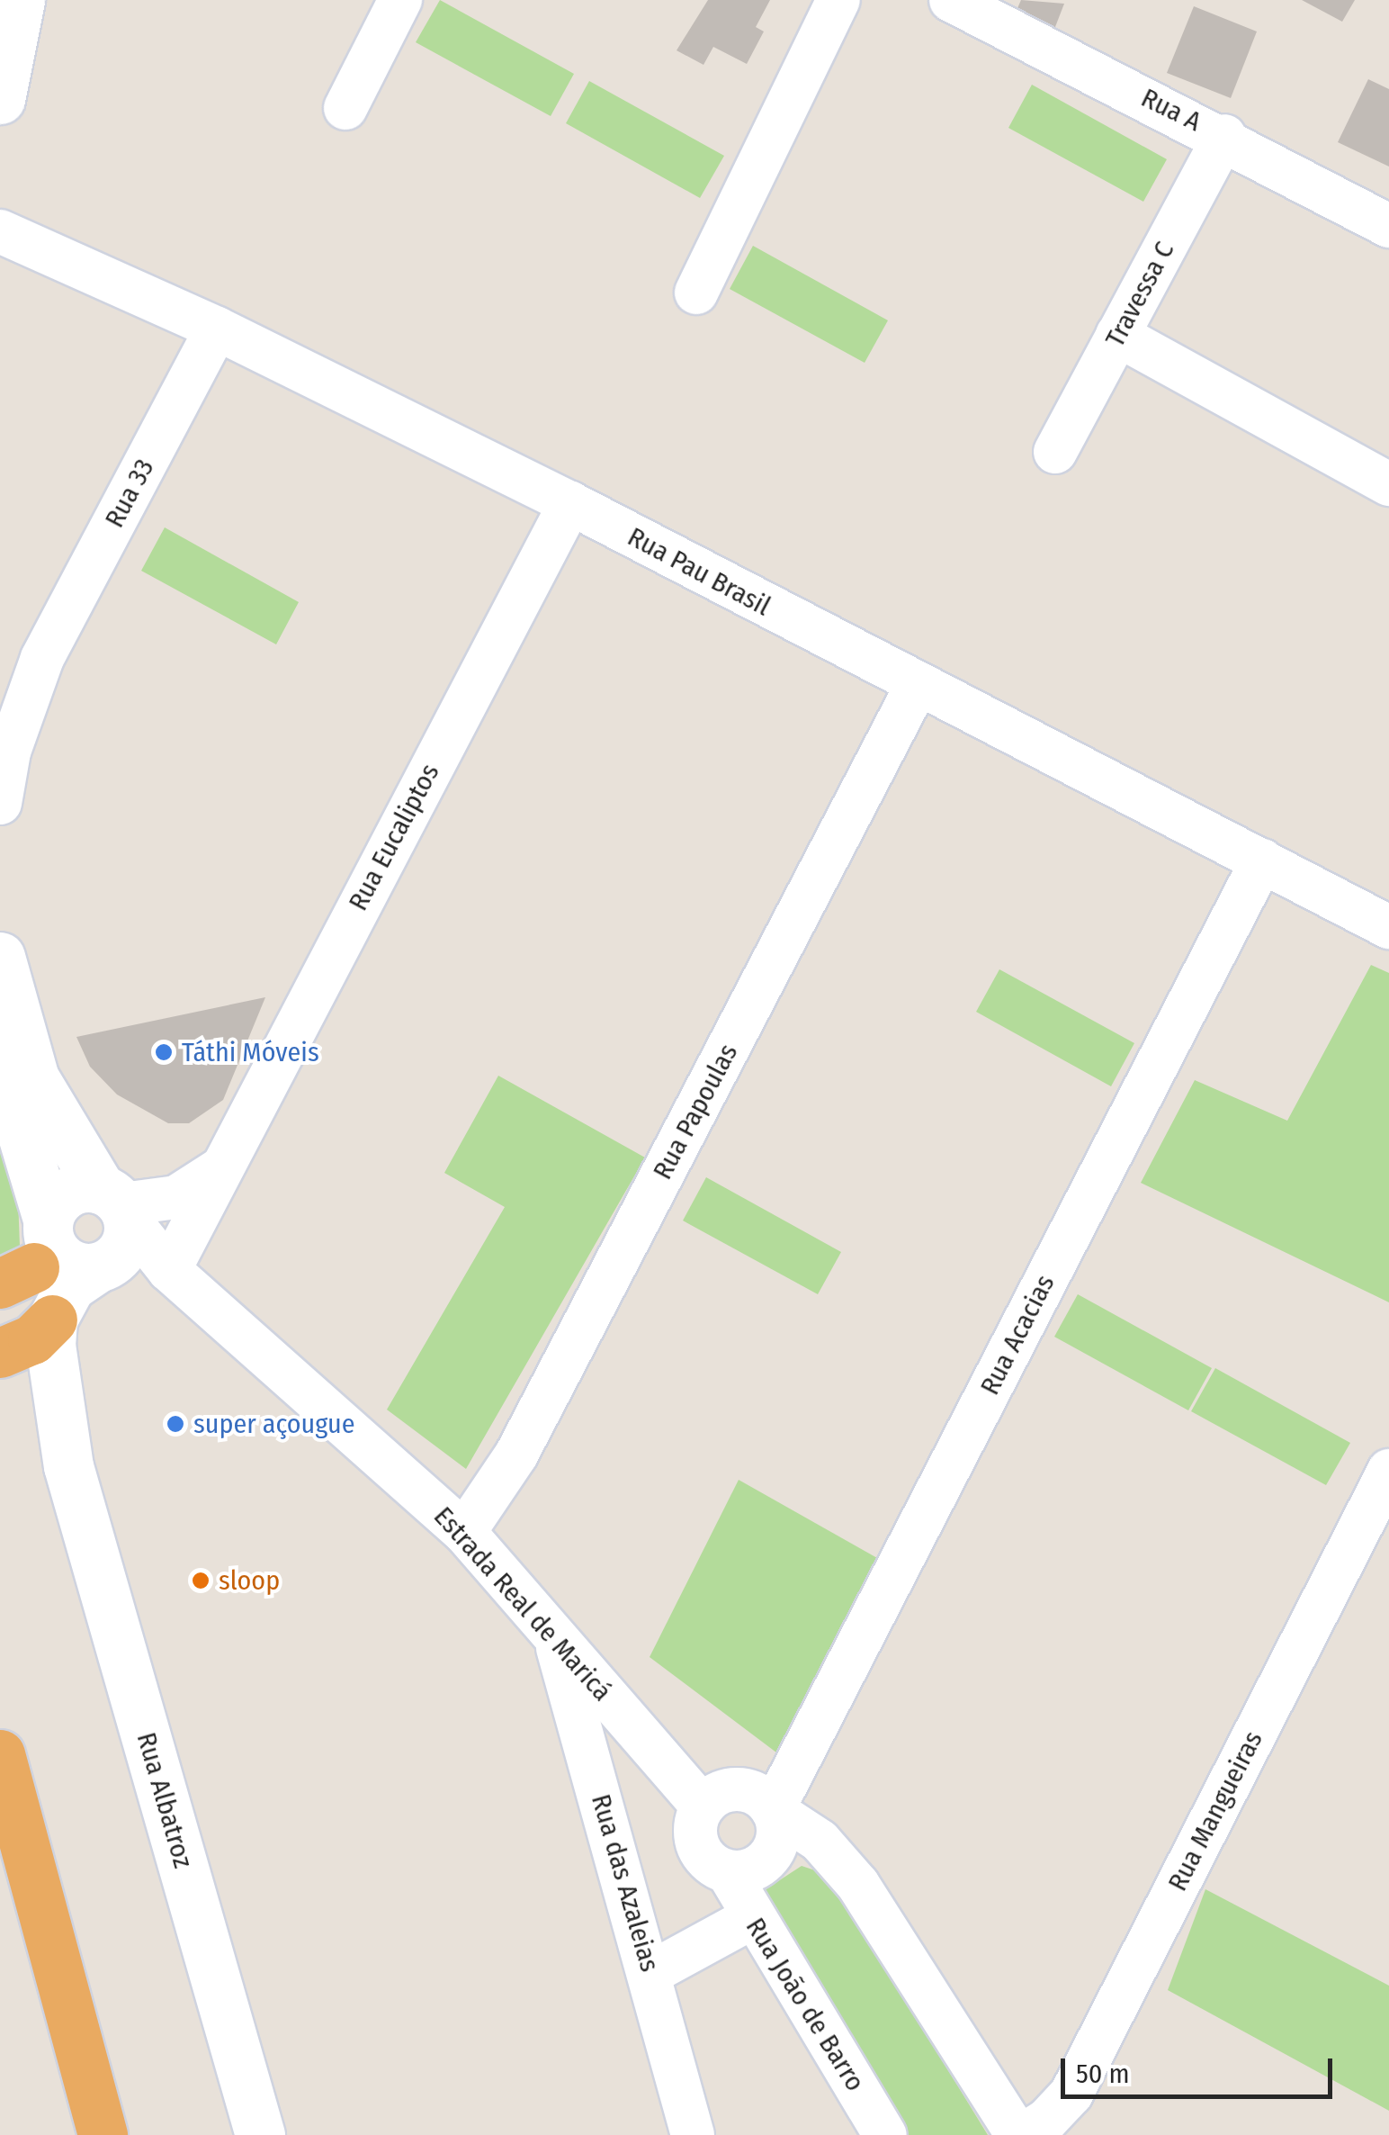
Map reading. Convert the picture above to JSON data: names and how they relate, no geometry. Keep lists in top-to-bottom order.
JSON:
{
  "streets": {
    "main road": ["Estrada Real de Maricá", "Rua Albatroz"],
    "street": [
      "Rua A",
      "Travessa C",
      "Rua 33",
      "Rua Pau Brasil",
      "Rua Eucaliptos",
      "Rua Papoulas",
      "Rua Acacias",
      "Rua Mangueiras",
      "Rua das Azaleias",
      "Rua João de Barro"
    ]
  },
  "crossings": [
    ["Rua A", "Travessa C"],
    ["Rua 33", "Rua Pau Brasil"],
    ["Rua Pau Brasil", "Rua Eucaliptos"],
    ["Rua Pau Brasil", "Rua Papoulas"],
    ["Rua Pau Brasil", "Rua Acacias"],
    ["Rua Eucaliptos", "Estrada Real de Maricá"],
    ["Rua Eucaliptos", "Rua Albatroz"],
    ["Rua Papoulas", "Estrada Real de Maricá"],
    ["Rua Acacias", "Estrada Real de Maricá"],
    ["Rua Acacias", "Rua João de Barro"],
    ["Estrada Real de Maricá", "Rua Albatroz"],
    ["Estrada Real de Maricá", "Rua das Azaleias"],
    ["Estrada Real de Maricá", "Rua João de Barro"]
  ],
  "places": ["Táthi Móveis", "super açougue", "sloop"],
  "scale_bar": "50 m"
}
